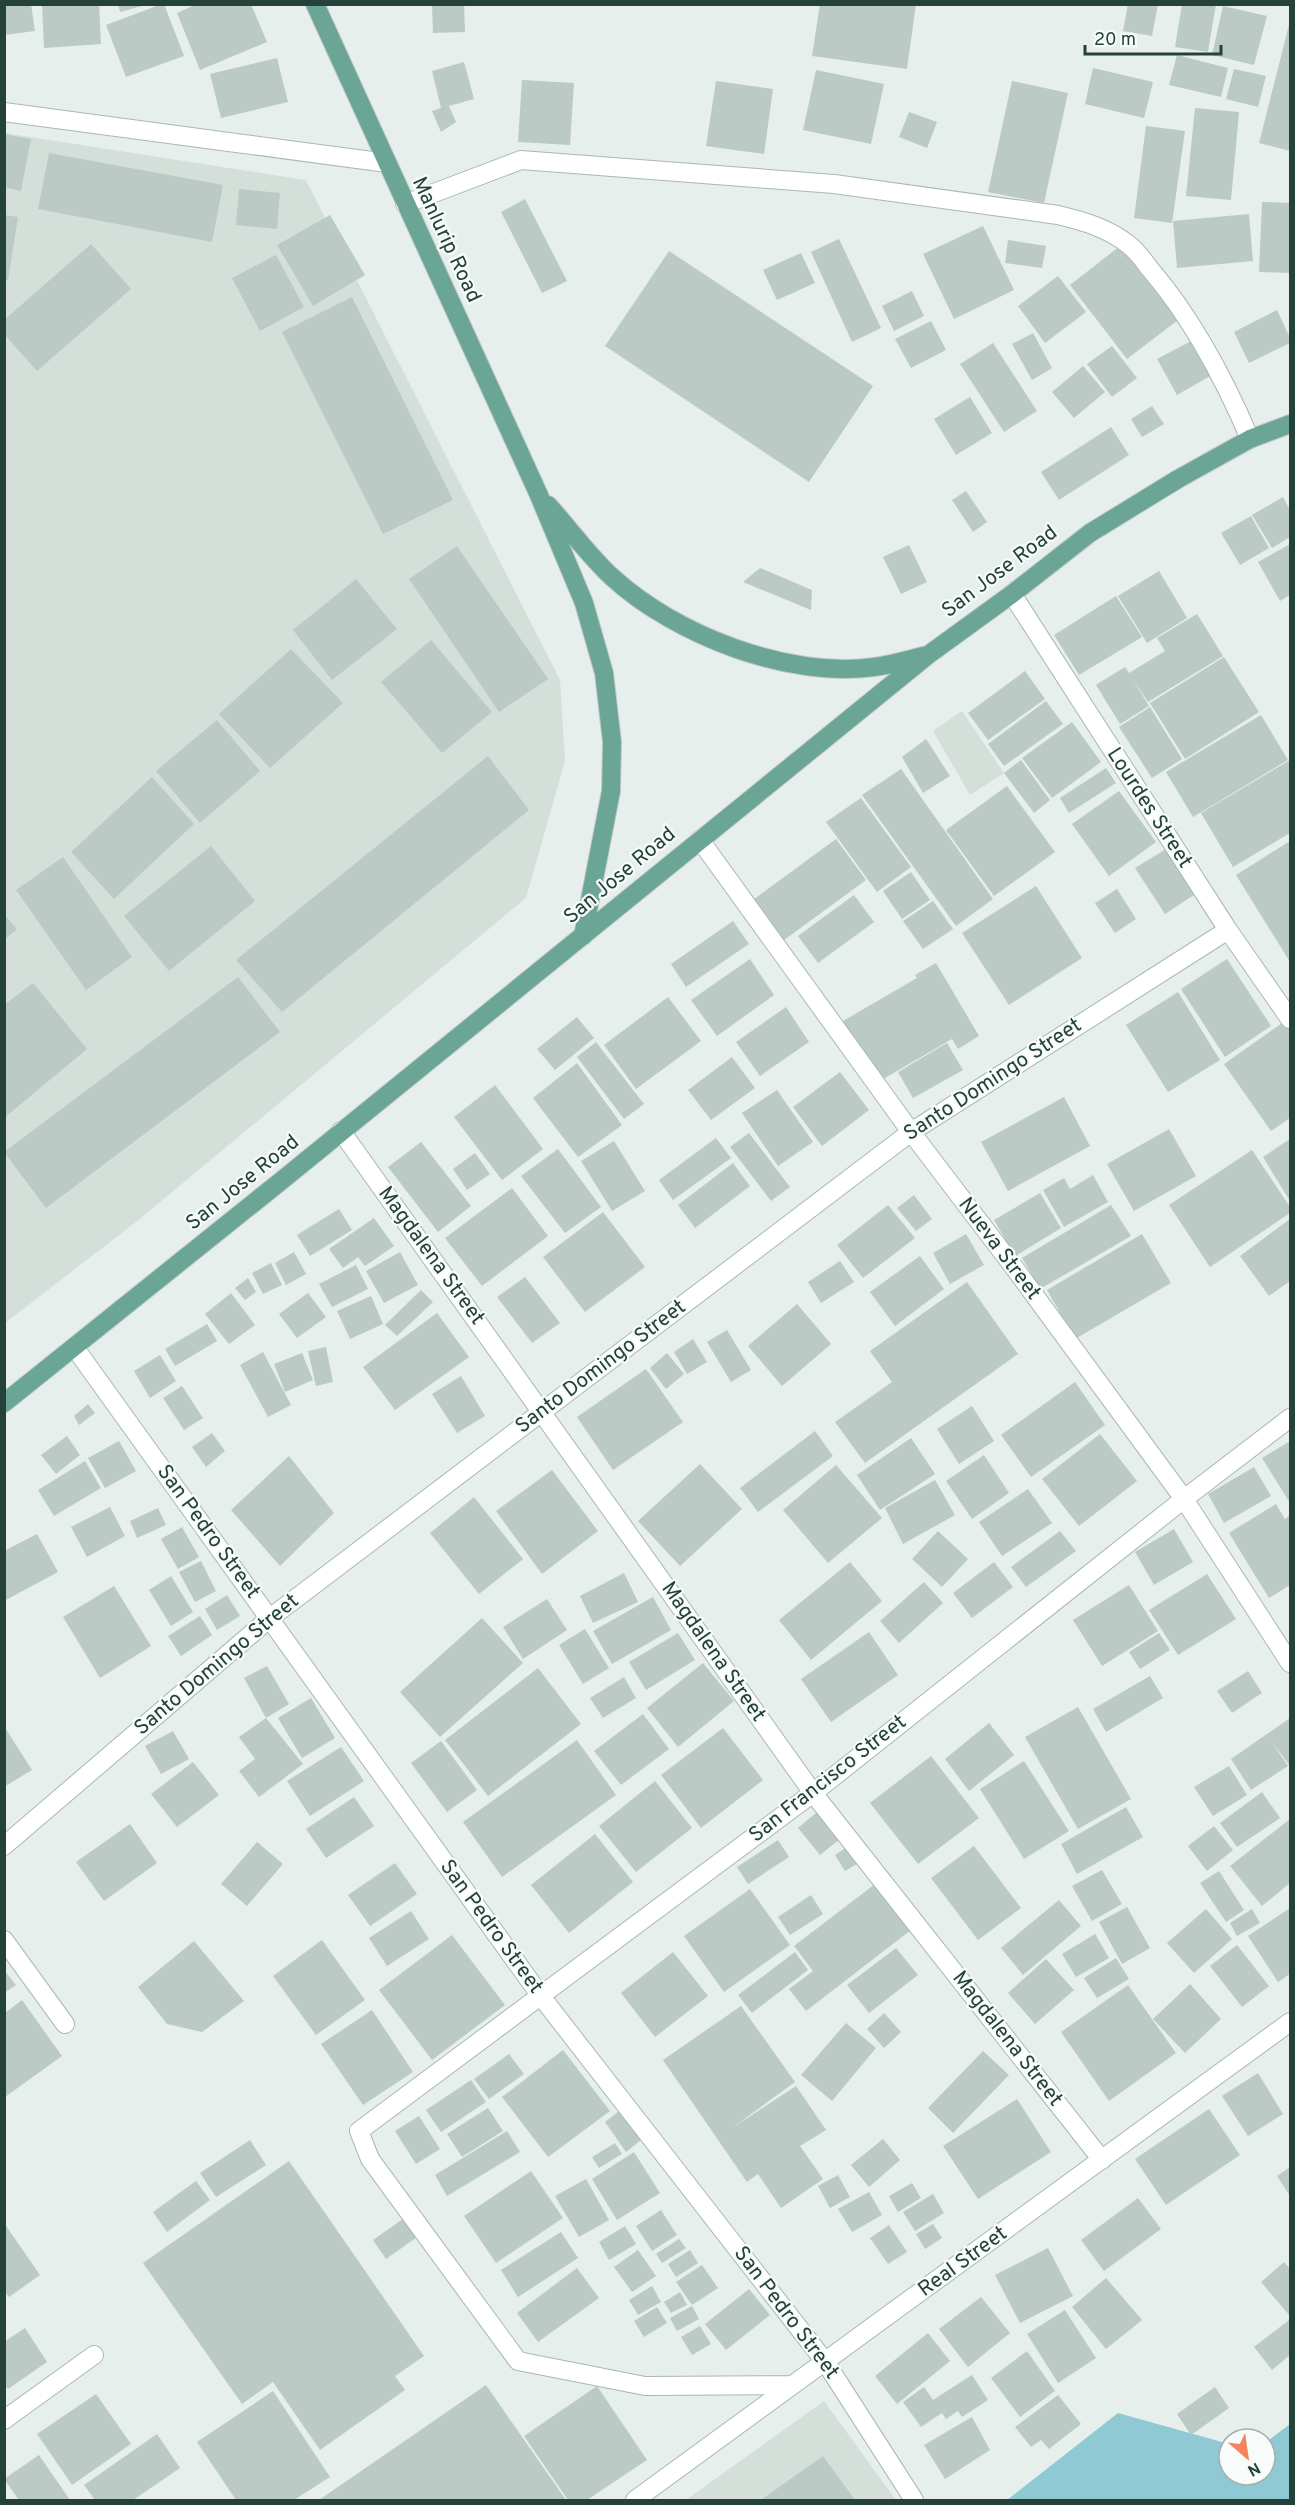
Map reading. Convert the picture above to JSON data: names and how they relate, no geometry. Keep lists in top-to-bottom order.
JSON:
{
  "streets": {
    "main road": ["Manlurip Road", "San Jose Road"],
    "street": [
      "Lourdes Street",
      "Santo Domingo Street",
      "Nueva Street",
      "Magdalena Street",
      "San Pedro Street",
      "San Francisco Street",
      "Real Street"
    ]
  },
  "crossings": [
    ["Manlurip Road", "San Jose Road"],
    ["San Jose Road", "Lourdes Street"],
    ["San Jose Road", "Nueva Street"],
    ["San Jose Road", "Magdalena Street"],
    ["San Jose Road", "San Pedro Street"],
    ["Lourdes Street", "Santo Domingo Street"],
    ["Santo Domingo Street", "Nueva Street"],
    ["Santo Domingo Street", "Magdalena Street"],
    ["Santo Domingo Street", "San Pedro Street"],
    ["Nueva Street", "San Francisco Street"],
    ["Magdalena Street", "San Francisco Street"],
    ["Magdalena Street", "Real Street"],
    ["San Pedro Street", "San Francisco Street"],
    ["San Pedro Street", "Real Street"],
    ["San Francisco Street", "Real Street"]
  ],
  "scale_bar": "20 m",
  "north": "bottom right"
}
